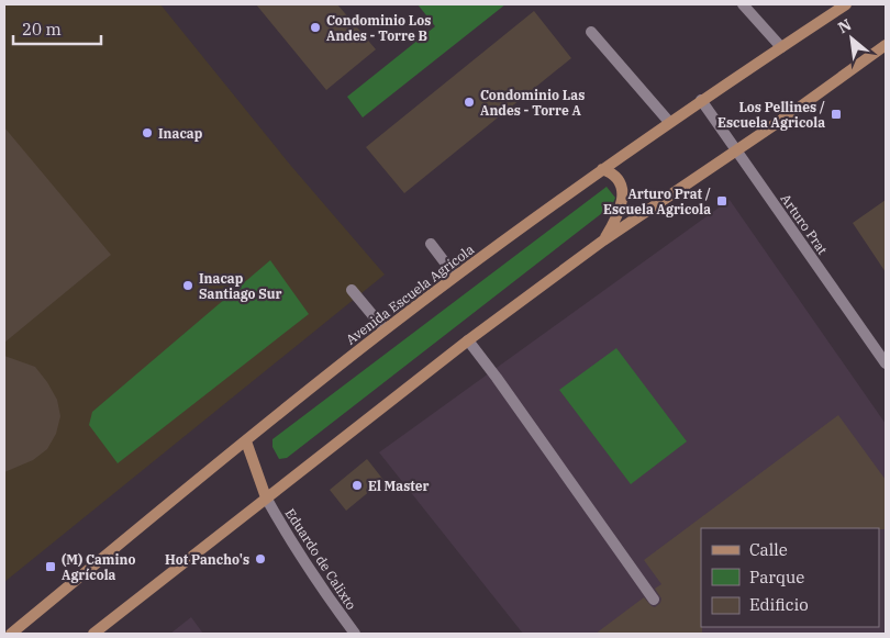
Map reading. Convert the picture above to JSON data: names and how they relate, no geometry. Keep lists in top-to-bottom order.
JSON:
{
  "streets": {
    "main road": ["Avenida Escuela Agrícola"],
    "street": ["Arturo Prat", "Eduardo de Calixto"]
  },
  "crossings": [
    ["Arturo Prat", "Avenida Escuela Agrícola"]
  ],
  "places": {
    "other": [
      "Condominio Los Andes - Torre B",
      "Condominio Las Andes - Torre A",
      "Inacap",
      "Inacap Santiago Sur",
      "El Master",
      "Hot Pancho's"
    ],
    "transit": ["Los Pellines / Escuela Agricola", "Arturo Prat / Escuela Agricola", "(M) Camino Agrícola"]
  },
  "legend": ["Calle", "Parque", "Edificio"],
  "scale_bar": "20 m",
  "north": "top left"
}
